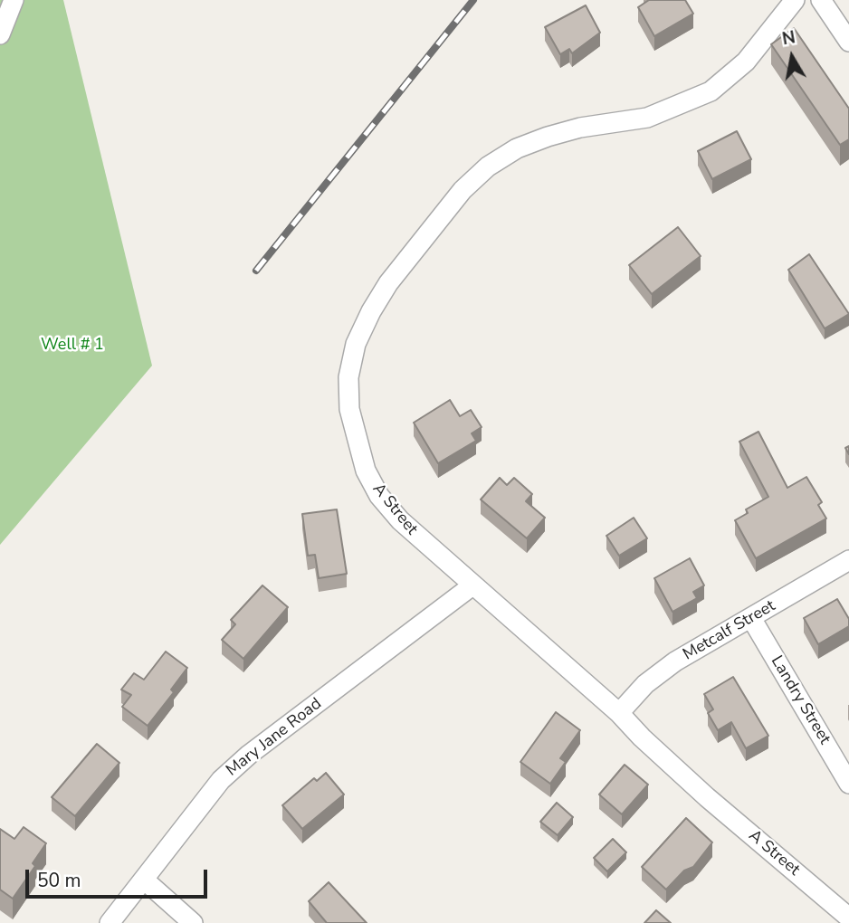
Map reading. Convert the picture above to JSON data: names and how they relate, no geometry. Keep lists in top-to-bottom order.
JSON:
{
  "streets": {
    "street": [
      "A Street",
      "Metcalf Street",
      "Landry Street",
      "Mary Jane Road"
    ]
  },
  "crossings": [
    ["A Street", "Metcalf Street"],
    ["A Street", "Mary Jane Road"],
    ["Metcalf Street", "Landry Street"]
  ],
  "parks": ["Well # 1"],
  "scale_bar": "50 m",
  "north": "top"
}
